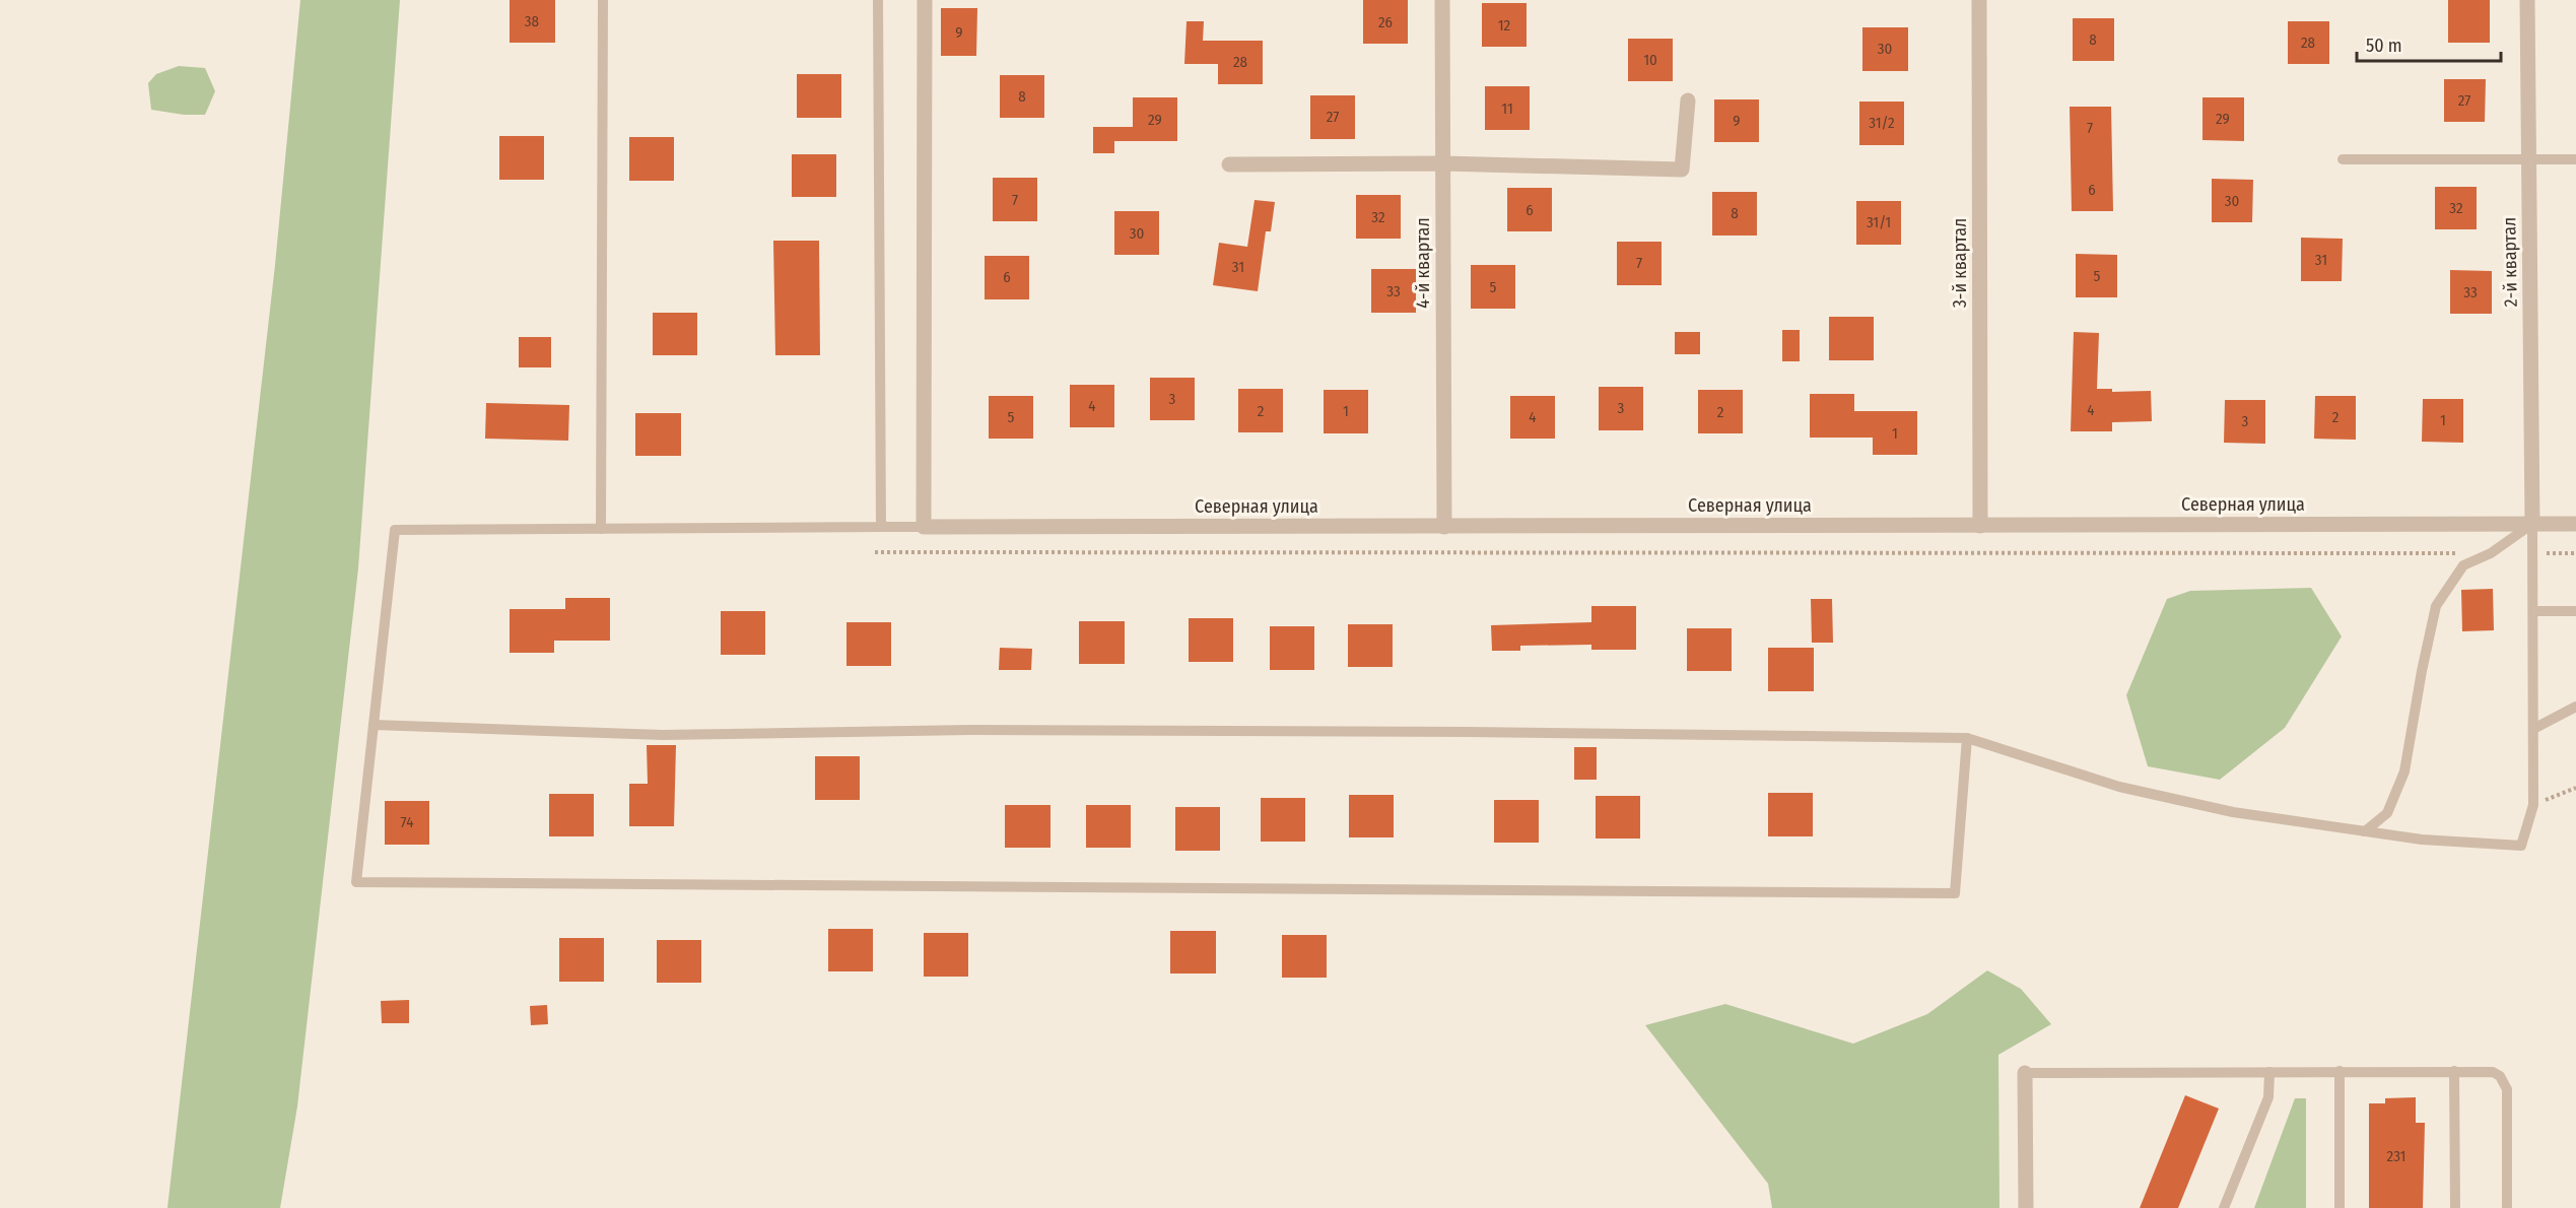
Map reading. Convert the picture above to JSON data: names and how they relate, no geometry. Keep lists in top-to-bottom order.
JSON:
{
  "streets": {
    "street": [
      "2-й квартал",
      "4-й квартал",
      "3-й квартал",
      "Северная улица"
    ]
  },
  "crossings": [
    ["2-й квартал", "Северная улица"],
    ["4-й квартал", "Северная улица"],
    ["3-й квартал", "Северная улица"]
  ],
  "house_numbers": [
    "38",
    "26",
    "12",
    "9",
    "8",
    "28",
    "30",
    "10",
    "28",
    "8",
    "27",
    "11",
    "27",
    "29",
    "29",
    "9",
    "31/2",
    "7",
    "6",
    "7",
    "30",
    "32",
    "6",
    "8",
    "32",
    "31/1",
    "30",
    "31",
    "7",
    "31",
    "5",
    "6",
    "5",
    "33",
    "33",
    "3",
    "4",
    "3",
    "4",
    "2",
    "1",
    "2",
    "5",
    "4",
    "2",
    "1",
    "3",
    "1",
    "74",
    "231"
  ],
  "scale_bar": "50 m"
}
